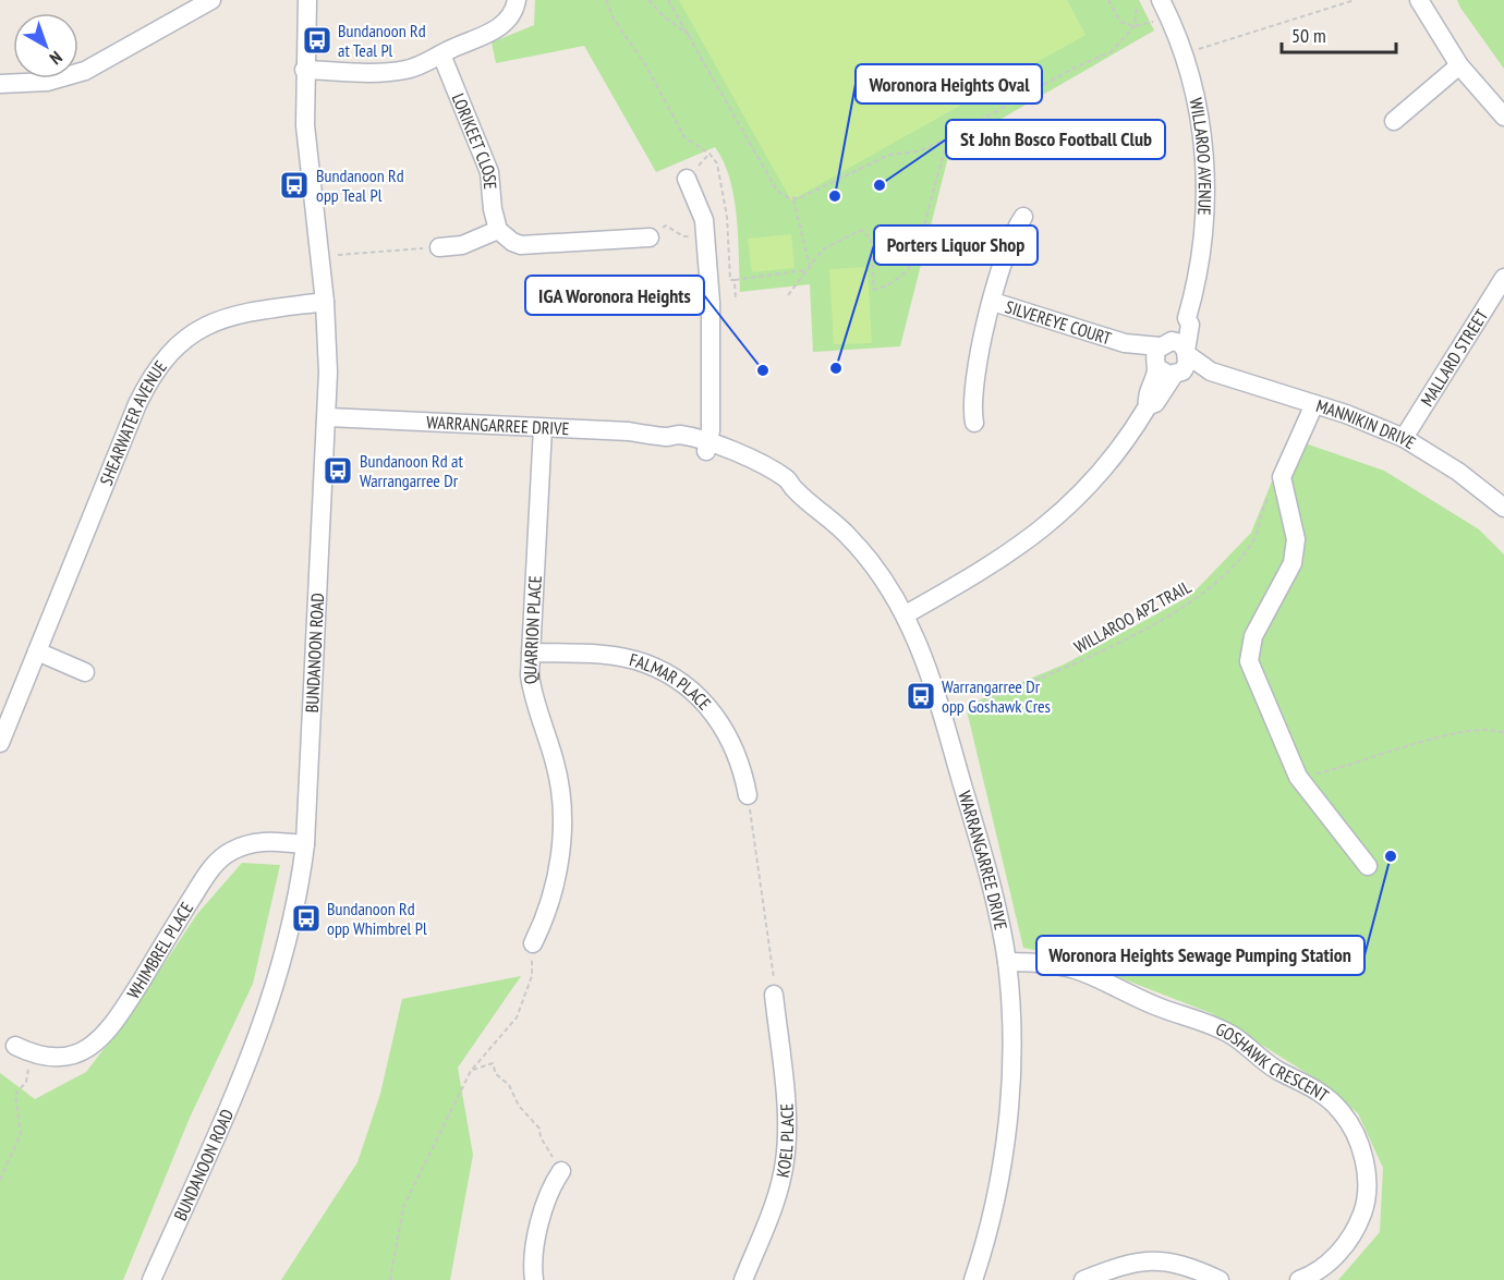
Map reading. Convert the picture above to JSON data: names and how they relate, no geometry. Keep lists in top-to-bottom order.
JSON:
{
  "streets": {
    "street": [
      "LORIKEET CLOSE",
      "WILLAROO AVENUE",
      "SILVEREYE COURT",
      "MALLARD STREET",
      "SHEARWATER AVENUE",
      "WARRANGARREE DRIVE",
      "MANNIKIN DRIVE",
      "QUARRION PLACE",
      "BUNDANOON ROAD",
      "FALMAR PLACE",
      "WHIMBREL PLACE",
      "GOSHAWK CRESCENT",
      "KOEL PLACE"
    ],
    "path": ["WILLAROO APZ TRAIL"]
  },
  "crossings": [
    ["WILLAROO AVENUE", "SILVEREYE COURT"],
    ["WILLAROO AVENUE", "WARRANGARREE DRIVE"],
    ["WILLAROO AVENUE", "MANNIKIN DRIVE"],
    ["SILVEREYE COURT", "MANNIKIN DRIVE"],
    ["MALLARD STREET", "MANNIKIN DRIVE"],
    ["SHEARWATER AVENUE", "BUNDANOON ROAD"],
    ["WARRANGARREE DRIVE", "WILLAROO APZ TRAIL"],
    ["WARRANGARREE DRIVE", "QUARRION PLACE"],
    ["WARRANGARREE DRIVE", "BUNDANOON ROAD"],
    ["WARRANGARREE DRIVE", "GOSHAWK CRESCENT"],
    ["QUARRION PLACE", "FALMAR PLACE"],
    ["BUNDANOON ROAD", "WHIMBREL PLACE"]
  ],
  "places": {
    "bus stop": [
      "Bundanoon Rd at Teal Pl",
      "Bundanoon Rd opp Teal Pl",
      "Bundanoon Rd at Warrangarree Dr",
      "Warrangarree Dr opp Goshawk Cres",
      "Bundanoon Rd opp Whimbrel Pl"
    ],
    "other": [
      "St John Bosco Football Club",
      "Woronora Heights Oval",
      "Porters Liquor Shop",
      "IGA Woronora Heights",
      "Woronora Heights Sewage Pumping Station"
    ]
  },
  "scale_bar": "50 m",
  "north": "bottom right"
}
